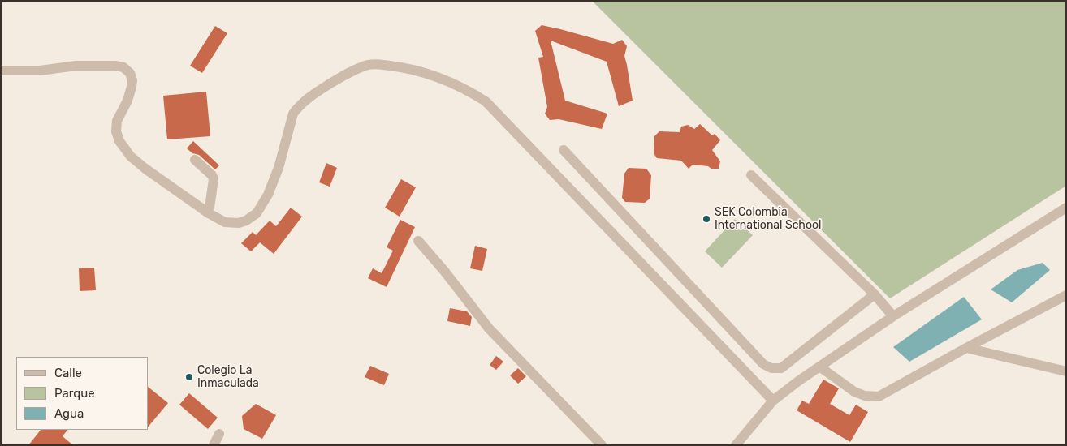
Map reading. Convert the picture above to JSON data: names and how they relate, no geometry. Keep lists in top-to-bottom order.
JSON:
{
  "places": ["SEK Colombia International School", "Colegio La Inmaculada"],
  "legend": ["Calle", "Parque", "Agua"]
}
